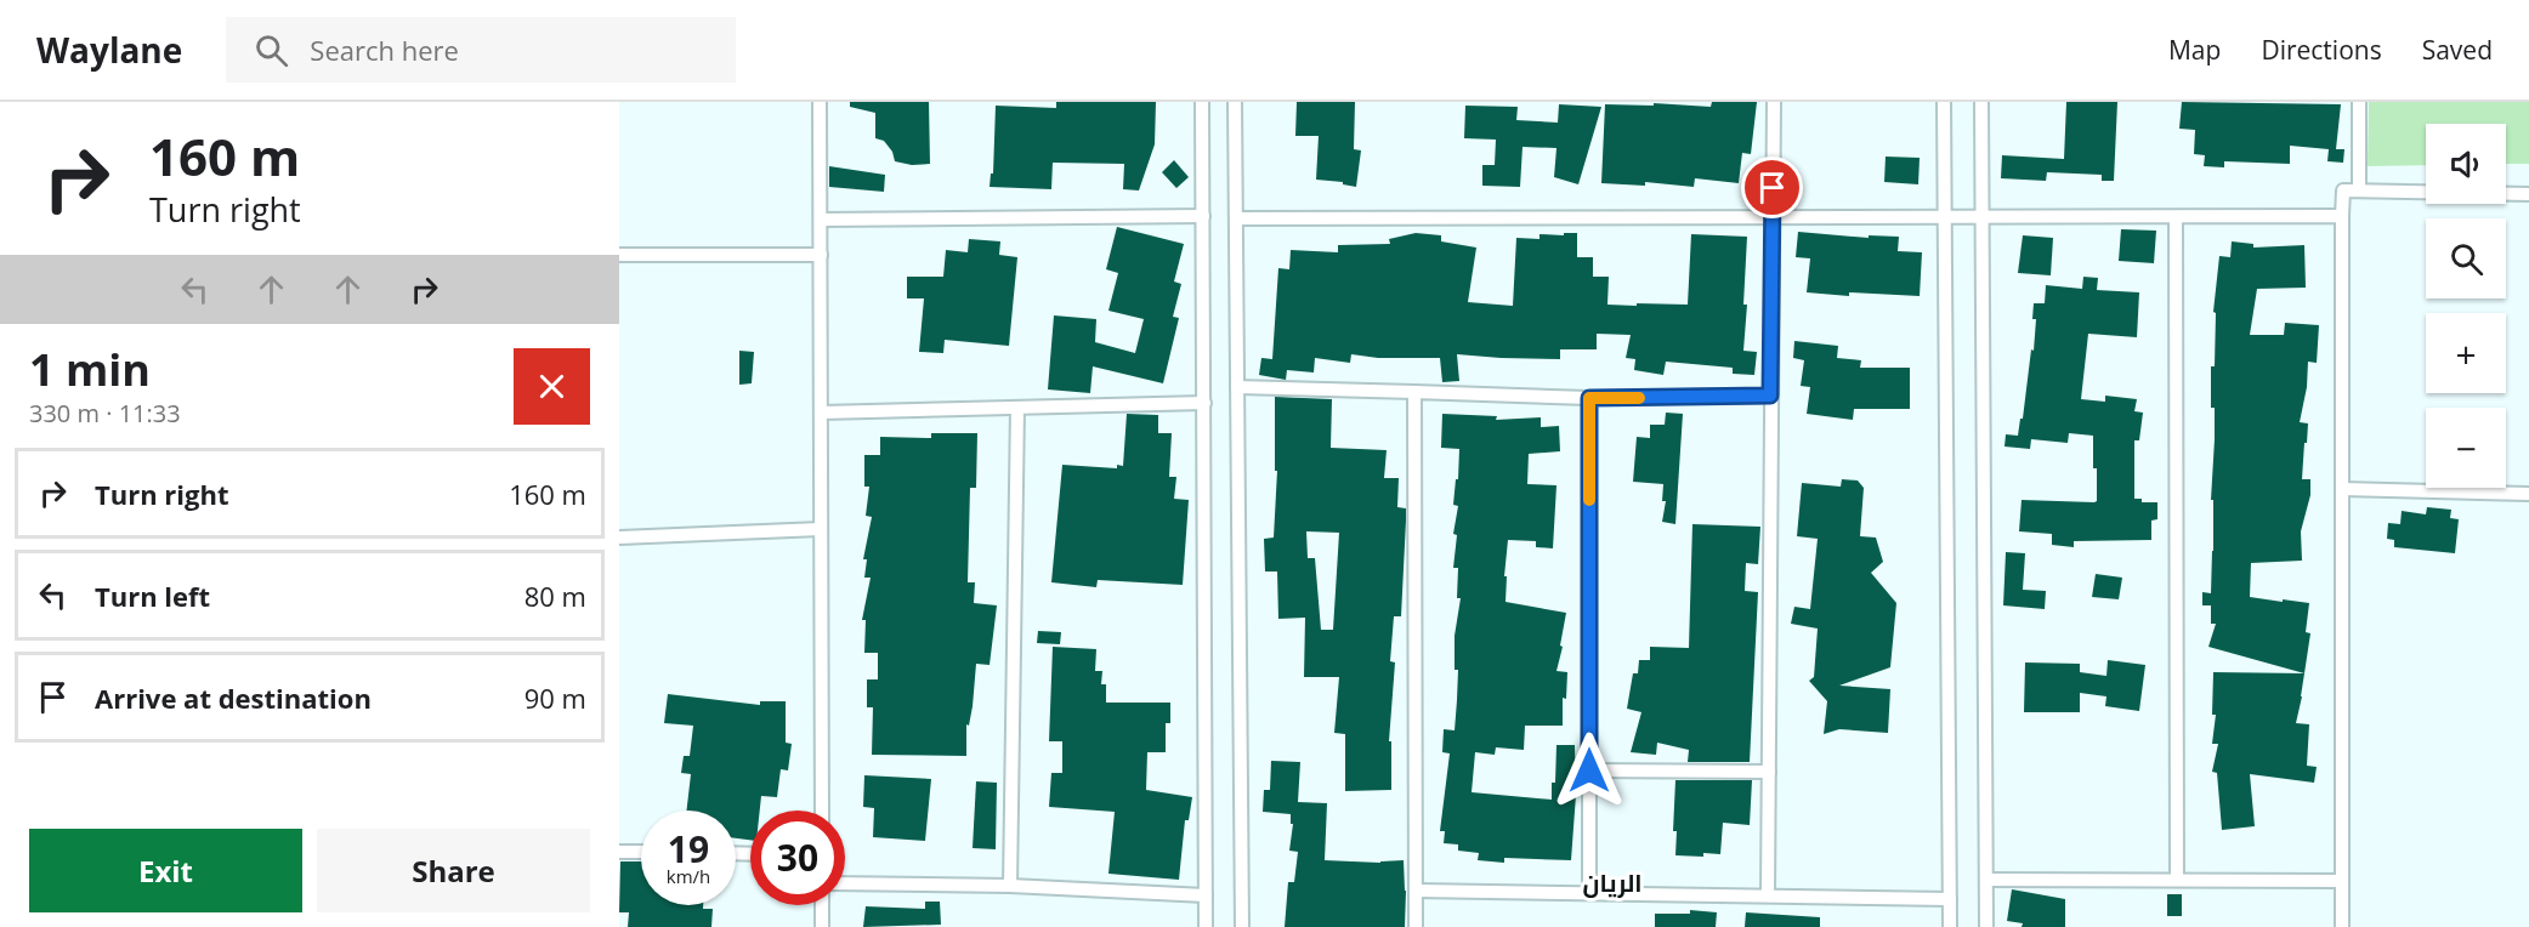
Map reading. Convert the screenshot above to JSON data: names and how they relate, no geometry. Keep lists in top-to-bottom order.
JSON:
{
  "districts": ["الريان"],
  "page": {
    "header": "Waylane",
    "search": "Search here",
    "nav": ["Map", "Directions", "Saved"],
    "turn": ["160 m", "Turn right"],
    "map_buttons": ["+", "−"],
    "heading": ["1 min", "330 m · 11:33"],
    "list": [
      {
        "name": "Turn right",
        "value": "160 m"
      },
      {
        "name": "Turn left",
        "value": "80 m"
      },
      {
        "name": "Arrive at destination",
        "value": "90 m"
      }
    ],
    "speed": "19 km/h",
    "limit": "30",
    "buttons": ["Exit", "Share"]
  }
}
